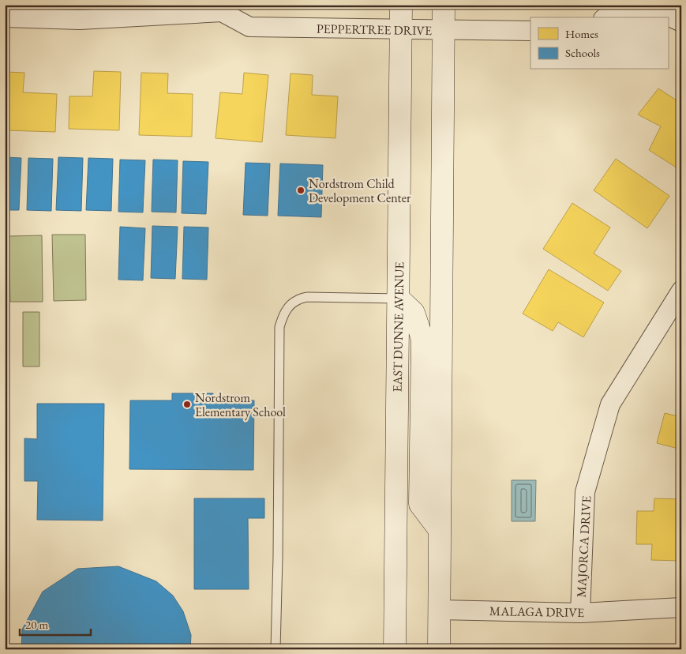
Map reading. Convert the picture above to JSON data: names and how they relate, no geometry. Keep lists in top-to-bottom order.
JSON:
{
  "streets": {
    "main road": ["EAST DUNNE AVENUE"],
    "street": ["PEPPERTREE DRIVE", "MAJORCA DRIVE", "MALAGA DRIVE"]
  },
  "crossings": [
    ["PEPPERTREE DRIVE", "EAST DUNNE AVENUE"],
    ["MAJORCA DRIVE", "MALAGA DRIVE"]
  ],
  "places": ["Nordstrom Child Development Center", "Nordstrom Elementary School"],
  "legend": ["Homes", "Schools"],
  "scale_bar": "20 m"
}
